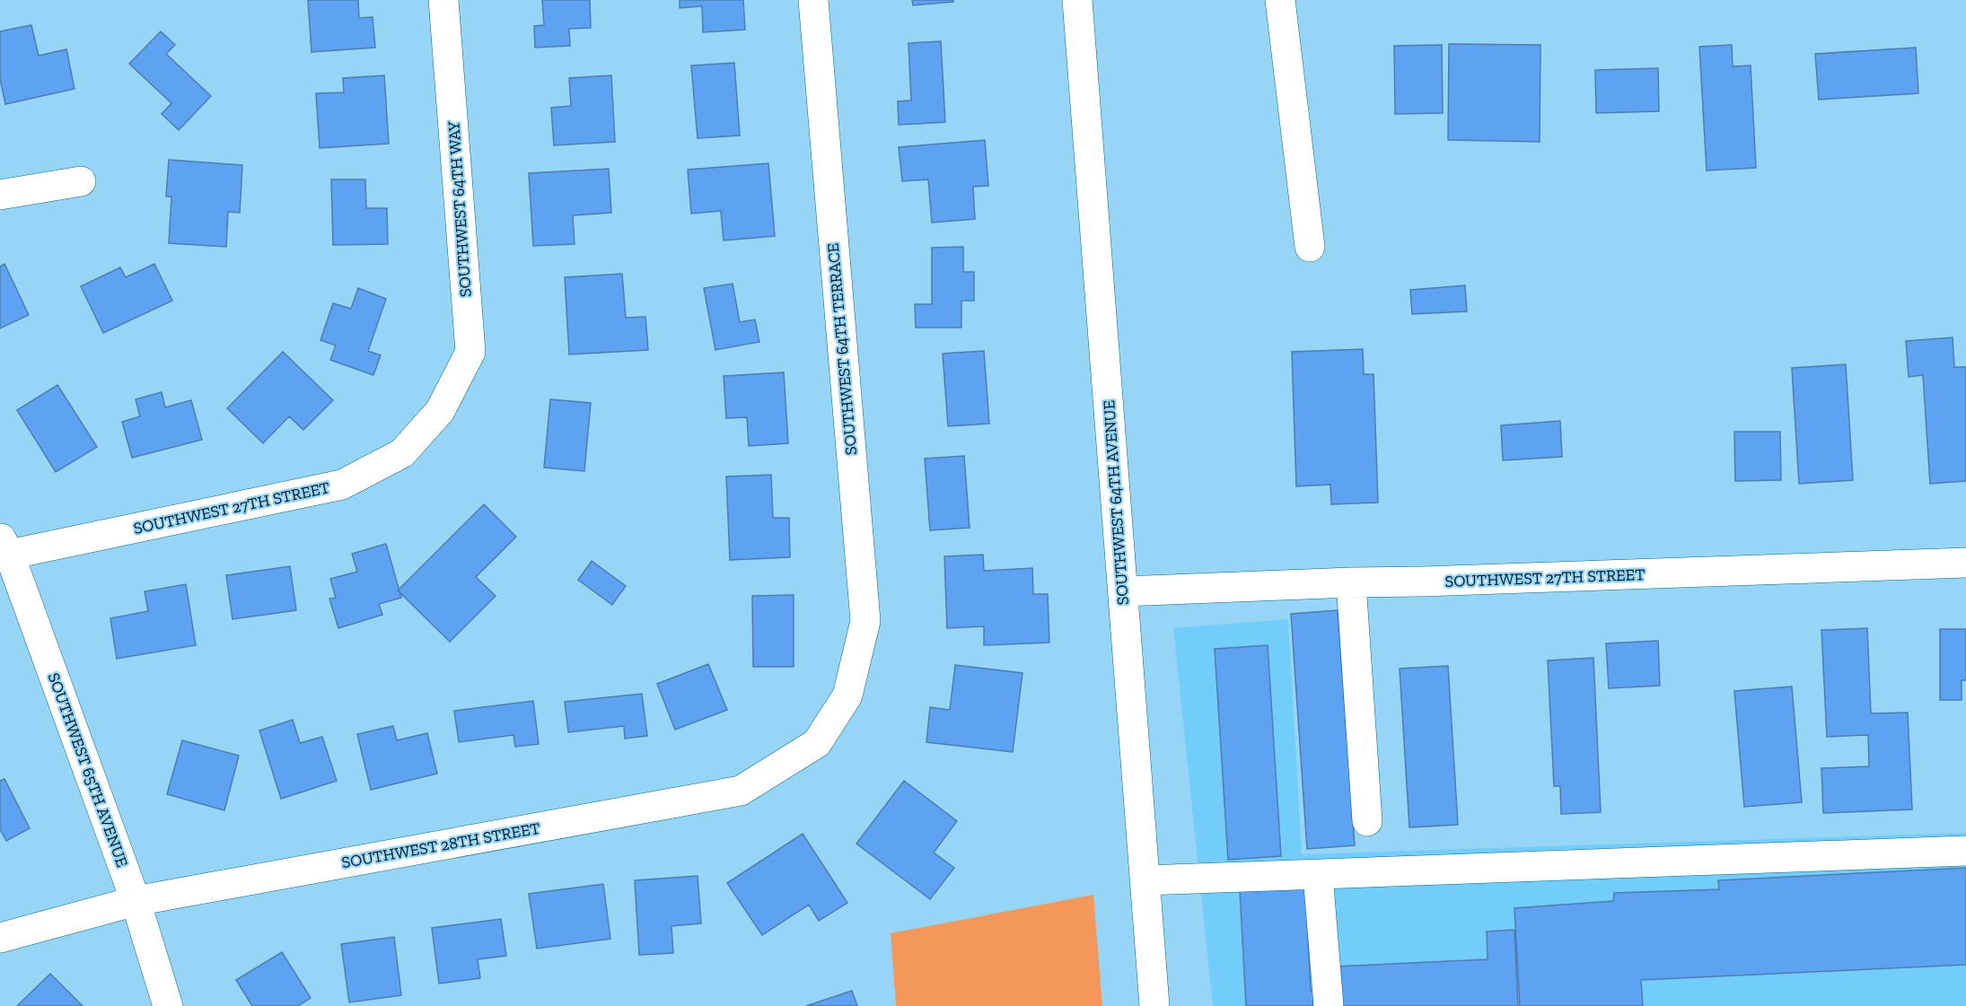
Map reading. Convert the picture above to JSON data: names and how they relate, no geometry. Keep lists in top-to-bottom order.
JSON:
{
  "streets": {
    "street": [
      "SOUTHWEST 64TH WAY",
      "SOUTHWEST 64TH TERRACE",
      "SOUTHWEST 64TH AVENUE",
      "SOUTHWEST 27TH STREET",
      "SOUTHWEST 65TH AVENUE",
      "SOUTHWEST 28TH STREET"
    ]
  },
  "crossings": [
    ["SOUTHWEST 64TH WAY", "SOUTHWEST 27TH STREET"],
    ["SOUTHWEST 64TH TERRACE", "SOUTHWEST 28TH STREET"],
    ["SOUTHWEST 64TH AVENUE", "SOUTHWEST 27TH STREET"],
    ["SOUTHWEST 27TH STREET", "SOUTHWEST 65TH AVENUE"],
    ["SOUTHWEST 65TH AVENUE", "SOUTHWEST 28TH STREET"]
  ]
}
